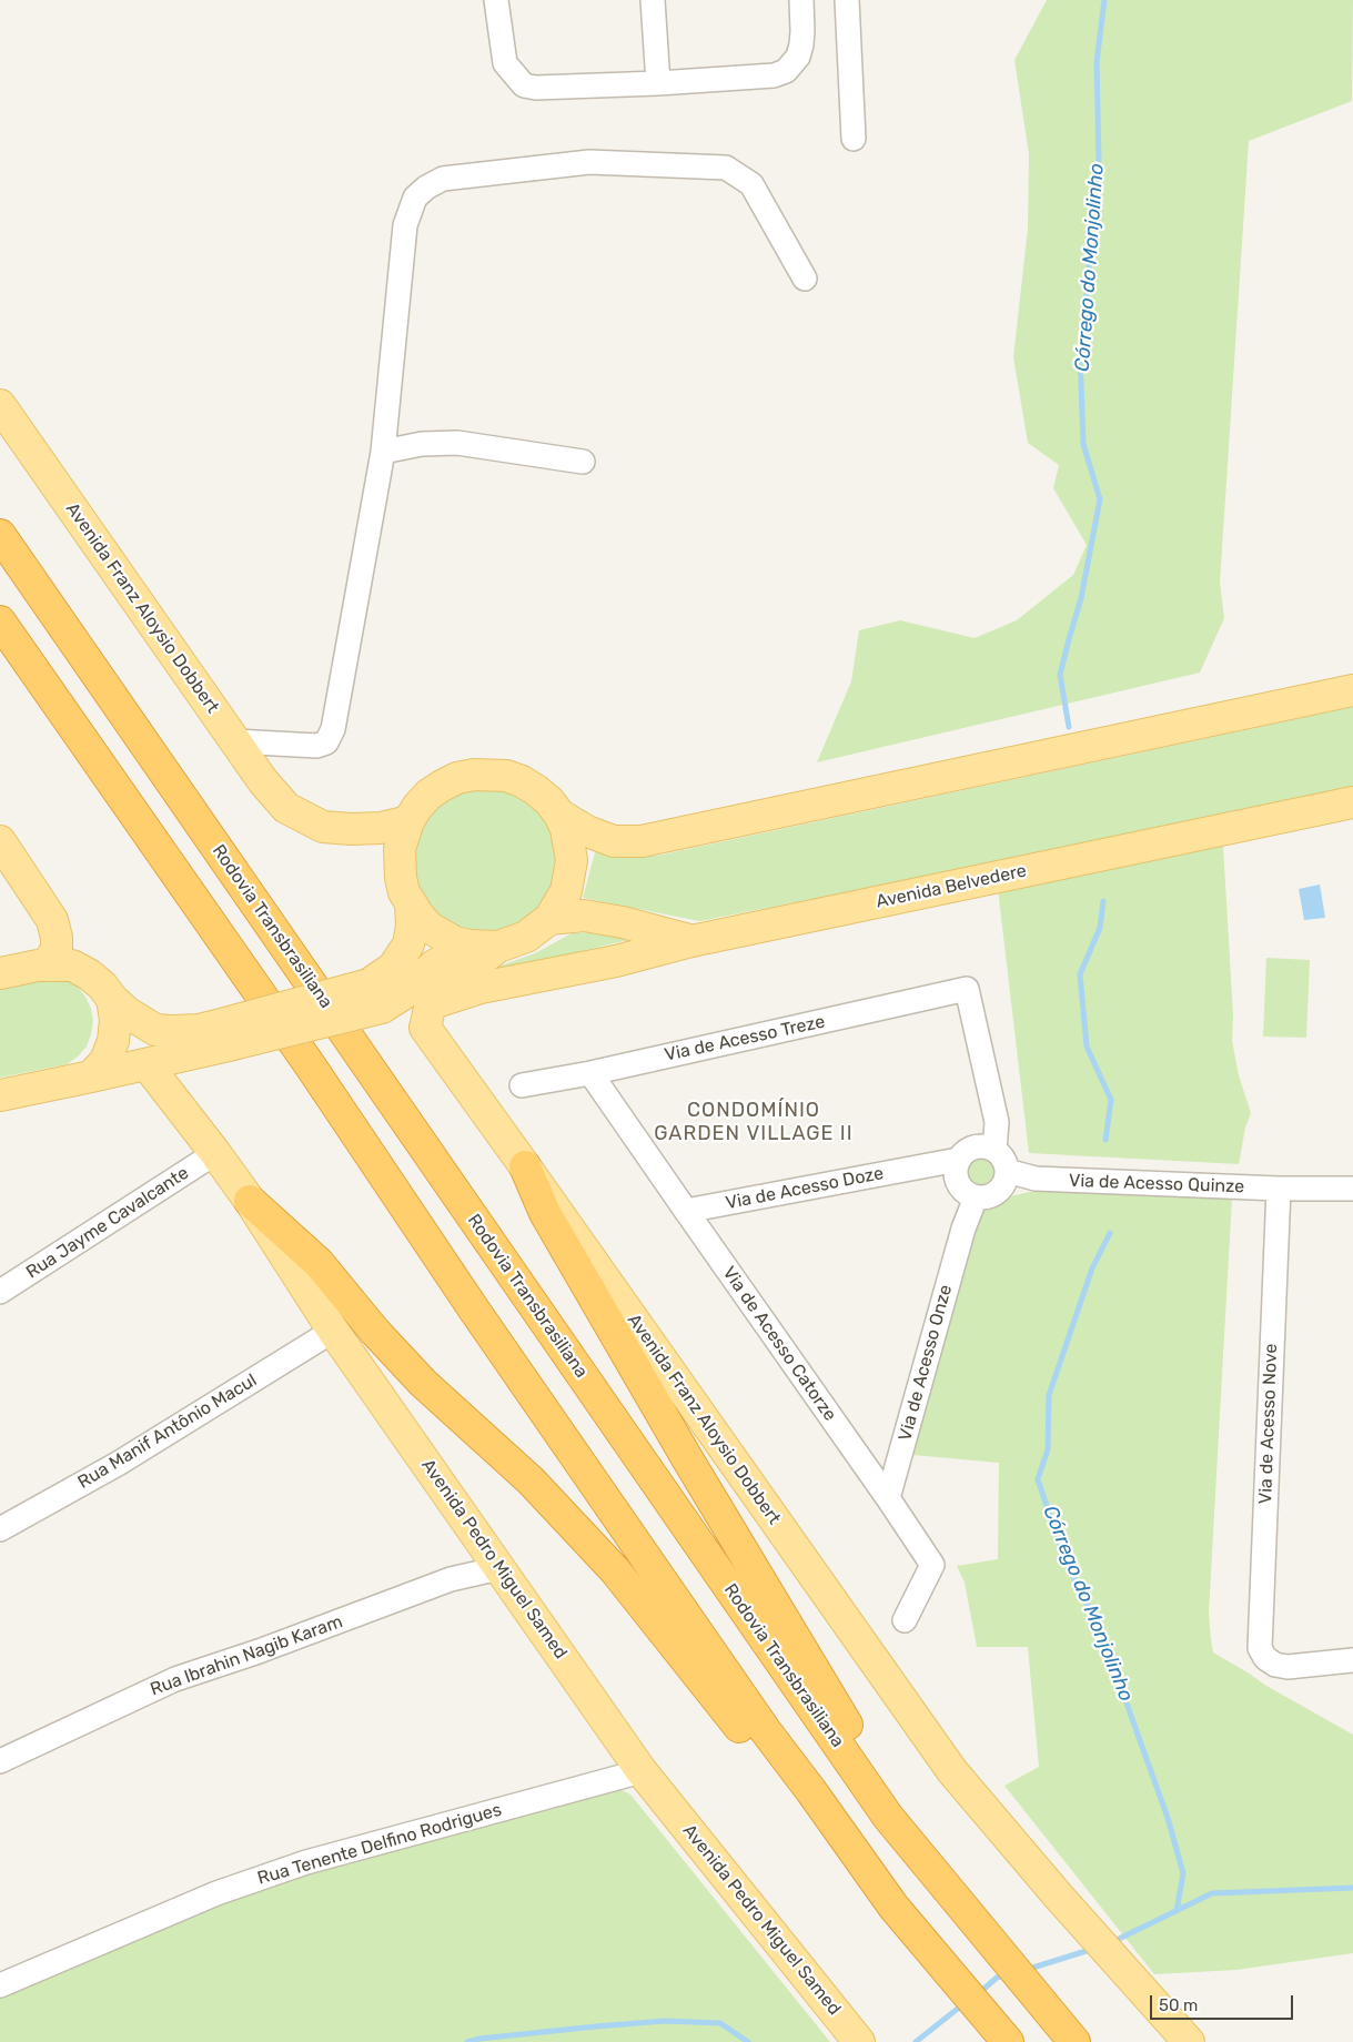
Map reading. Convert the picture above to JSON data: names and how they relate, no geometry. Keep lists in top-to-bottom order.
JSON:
{
  "streets": {
    "highway": ["Rodovia Transbrasiliana"],
    "main road": ["Avenida Franz Aloysio Dobbert", "Avenida Belvedere", "Avenida Pedro Miguel Samed"],
    "street": [
      "Via de Acesso Treze",
      "Via de Acesso Quinze",
      "Via de Acesso Doze",
      "Rua Jayme Cavalcante",
      "Via de Acesso Catorze",
      "Via de Acesso Onze",
      "Via de Acesso Nove",
      "Rua Manif Antônio Macul",
      "Rua Ibrahin Nagib Karam",
      "Rua Tenente Delfino Rodrigues"
    ]
  },
  "crossings": [
    ["Avenida Franz Aloysio Dobbert", "Avenida Belvedere"],
    ["Via de Acesso Treze", "Via de Acesso Quinze"],
    ["Via de Acesso Treze", "Via de Acesso Doze"],
    ["Via de Acesso Treze", "Via de Acesso Catorze"],
    ["Via de Acesso Treze", "Via de Acesso Onze"],
    ["Via de Acesso Quinze", "Via de Acesso Doze"],
    ["Via de Acesso Quinze", "Via de Acesso Onze"],
    ["Via de Acesso Quinze", "Via de Acesso Nove"],
    ["Via de Acesso Doze", "Via de Acesso Catorze"],
    ["Via de Acesso Doze", "Via de Acesso Onze"],
    ["Rua Jayme Cavalcante", "Avenida Pedro Miguel Samed"],
    ["Via de Acesso Catorze", "Via de Acesso Onze"],
    ["Rua Manif Antônio Macul", "Avenida Pedro Miguel Samed"],
    ["Avenida Pedro Miguel Samed", "Rua Ibrahin Nagib Karam"],
    ["Avenida Pedro Miguel Samed", "Rua Tenente Delfino Rodrigues"]
  ],
  "districts": ["CONDOMÍNIO GARDEN VILLAGE II"],
  "water": ["Córrego do Monjolinho"],
  "scale_bar": "50 m"
}
